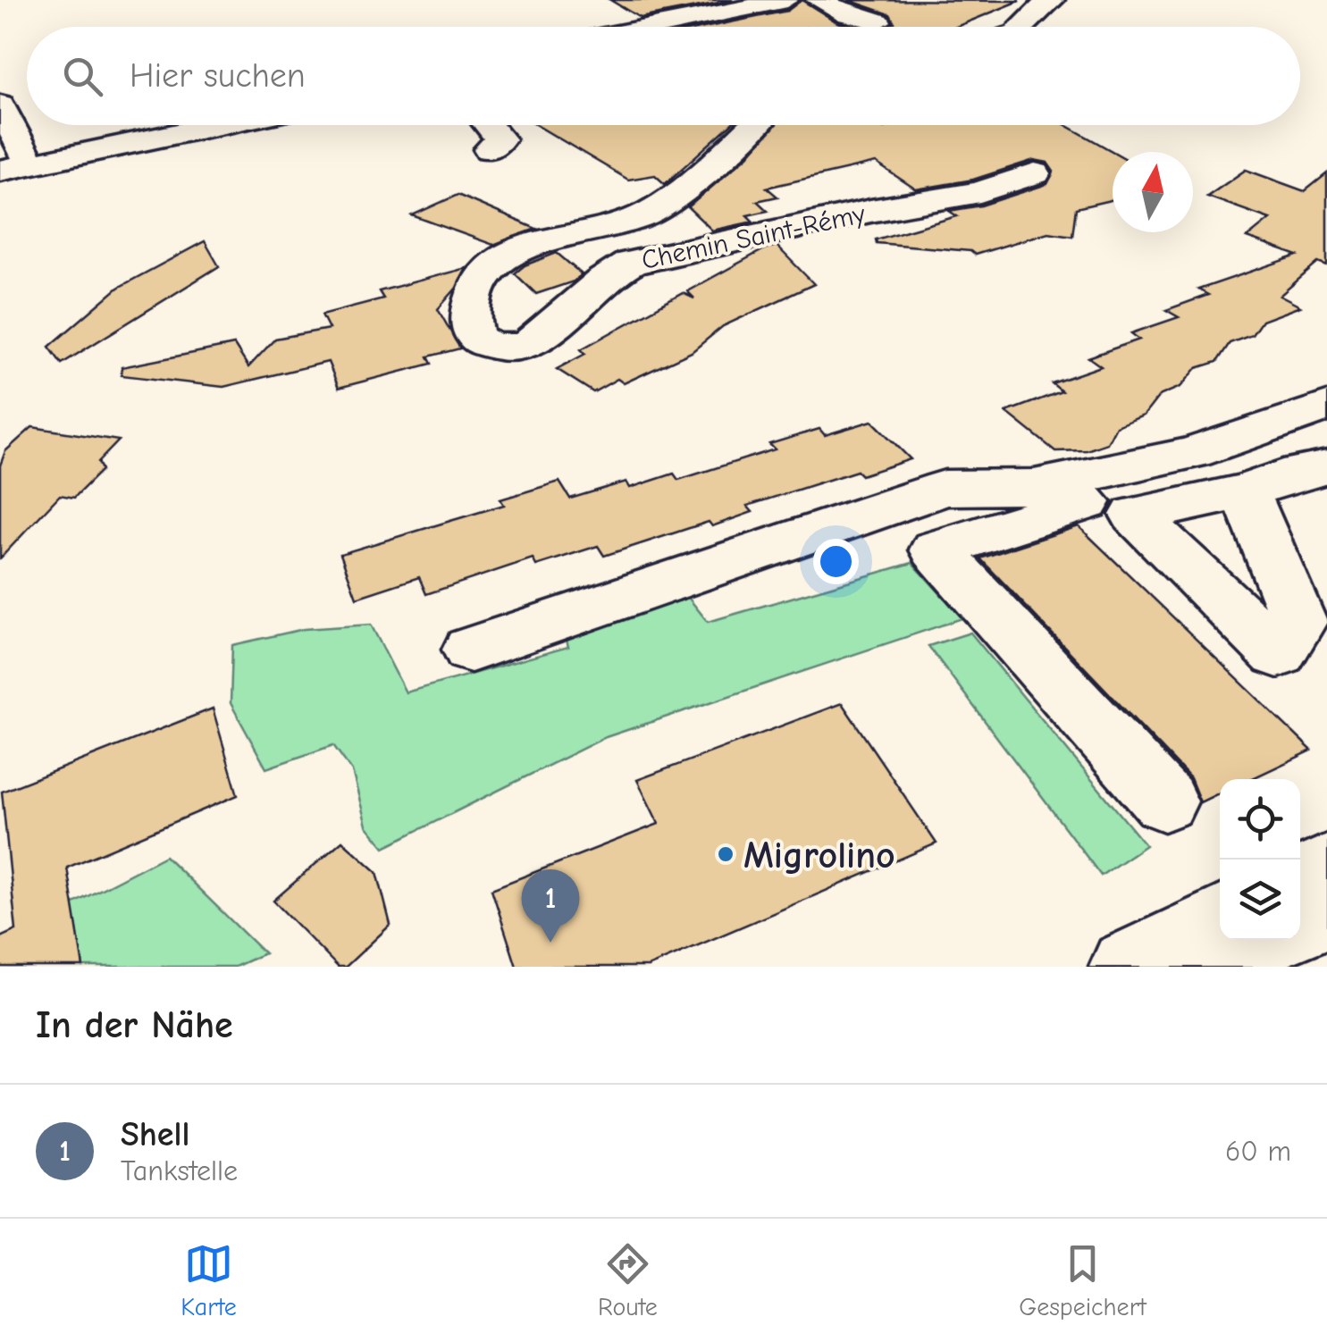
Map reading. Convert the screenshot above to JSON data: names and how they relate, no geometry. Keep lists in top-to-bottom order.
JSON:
{
  "streets": {
    "street": ["Chemin Saint-Rémy"]
  },
  "places": ["Migrolino"],
  "north": "top",
  "page": {
    "search": "Hier suchen",
    "pins": "1",
    "heading": "In der Nähe",
    "list": [
      {
        "mark": "1",
        "name": "Shell",
        "note": "Tankstelle",
        "value": "60 m"
      }
    ],
    "nav": ["Karte", "Route", "Gespeichert"]
  }
}
